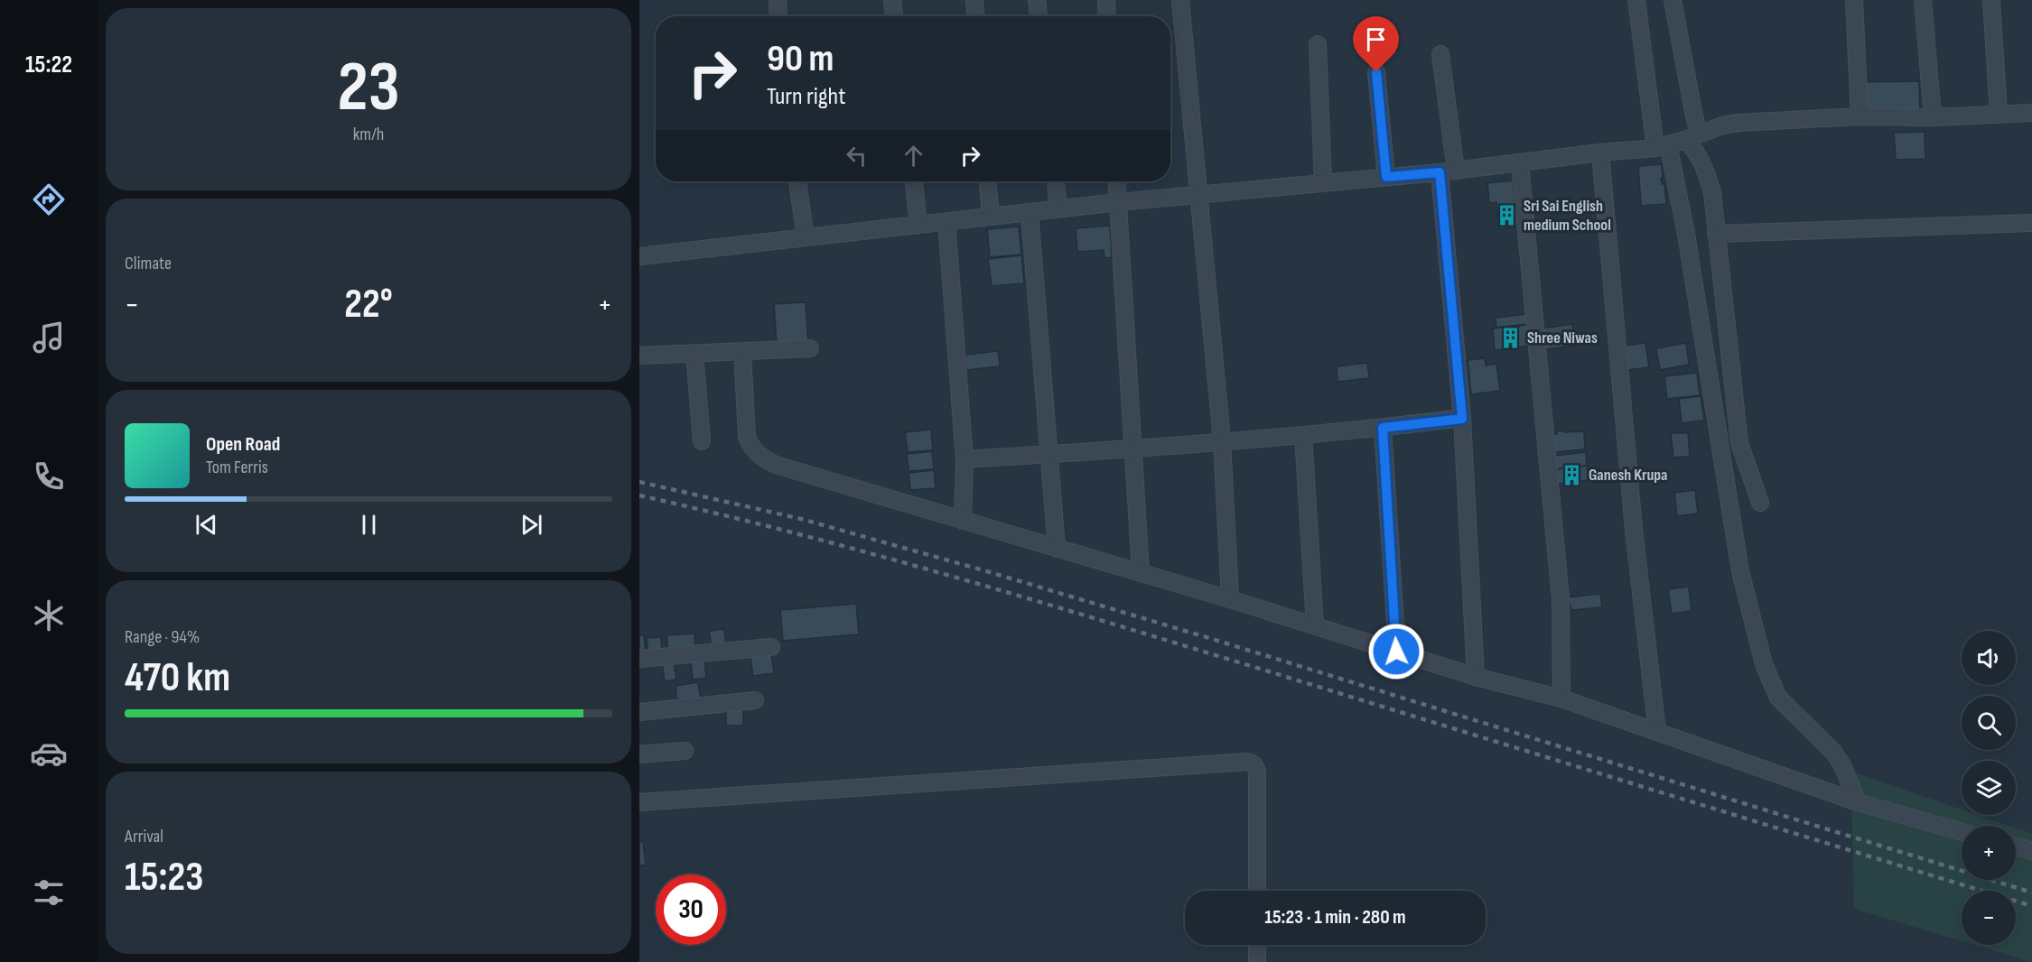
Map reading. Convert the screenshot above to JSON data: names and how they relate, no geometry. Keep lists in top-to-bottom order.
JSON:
{
  "places": {
    "building": ["Sri Sai English medium School", "Shree Niwas", "Ganesh Krupa"]
  },
  "page": {
    "tabs": "15:22",
    "tile": [
      ["23", "km/h"],
      "Climate",
      ["Range · 94%", "470 km"],
      ["Arrival", "15:23"]
    ],
    "turn": ["90 m", "Turn right"],
    "heat": ["−", "22°", "+"],
    "song": ["Open Road", "Tom Ferris"],
    "map_buttons": ["+", "−"],
    "limit": "30",
    "trip": "15:23 · 1 min · 280 m"
  }
}
